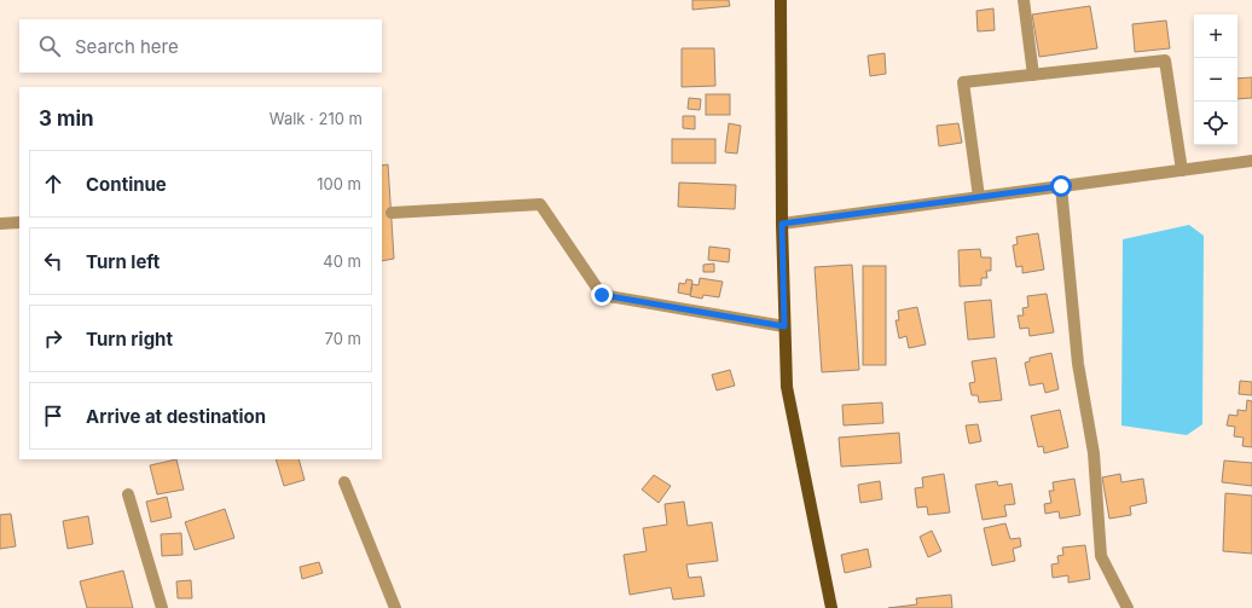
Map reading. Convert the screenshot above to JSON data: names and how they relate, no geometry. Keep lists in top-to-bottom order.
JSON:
{
  "page": {
    "map_buttons": ["+", "−"],
    "search": "Search here",
    "heading": ["3 min", "Walk · 210 m"],
    "list": [
      ["Continue", "100 m"],
      ["Turn left", "40 m"],
      ["Turn right", "70 m"],
      "Arrive at destination"
    ]
  }
}
